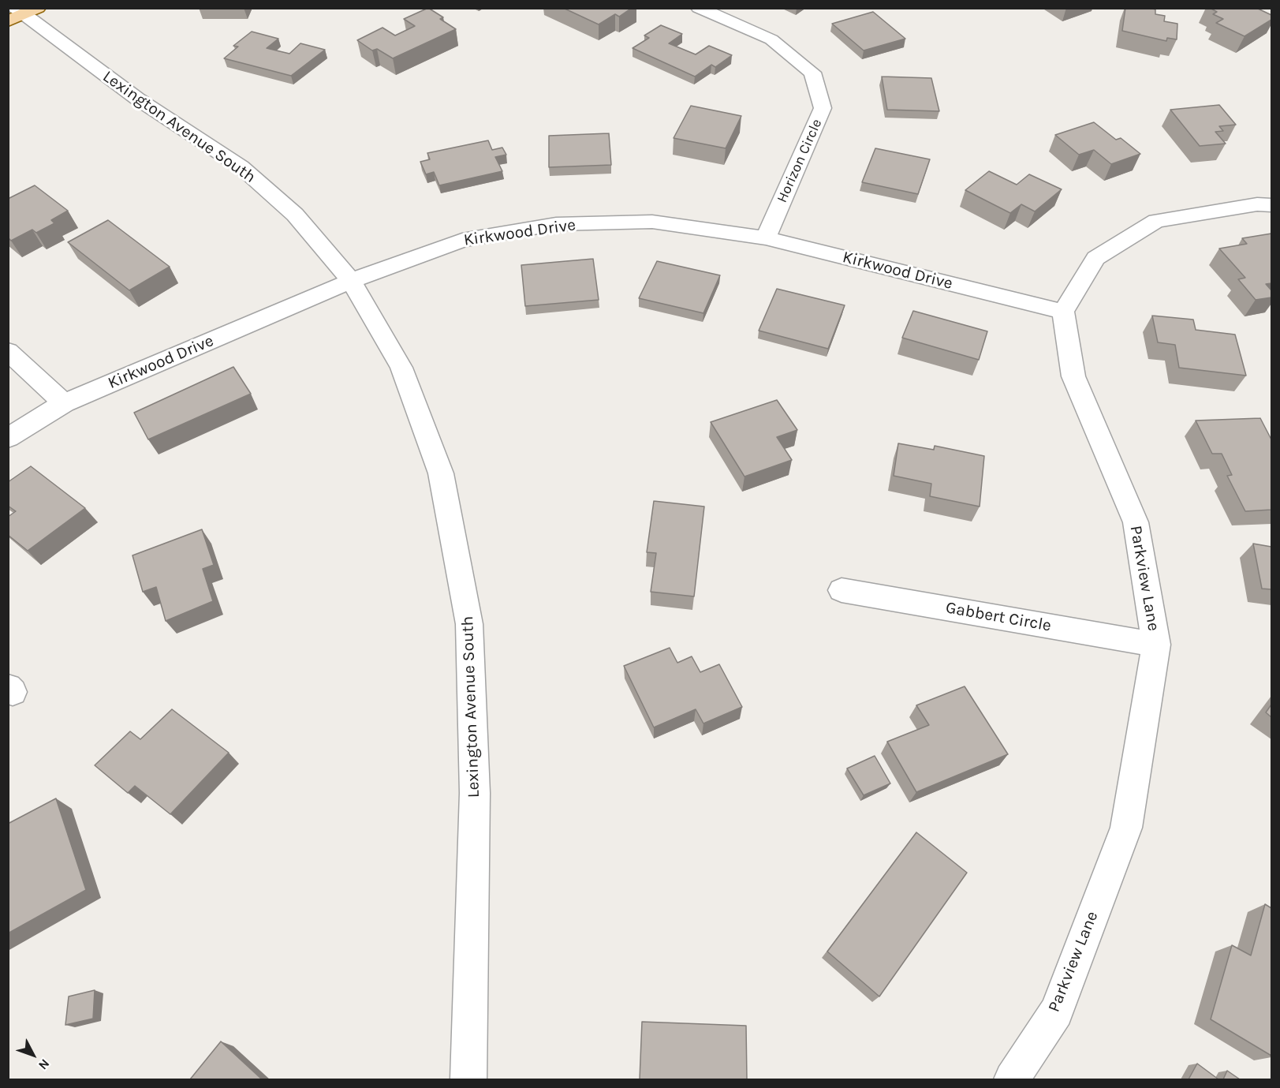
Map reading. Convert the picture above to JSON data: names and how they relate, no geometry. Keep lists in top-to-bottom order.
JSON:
{
  "streets": {
    "street": [
      "Lexington Avenue South",
      "Horizon Circle",
      "Kirkwood Drive",
      "Parkview Lane",
      "Gabbert Circle"
    ]
  },
  "crossings": [
    ["Lexington Avenue South", "Kirkwood Drive"],
    ["Horizon Circle", "Kirkwood Drive"],
    ["Kirkwood Drive", "Parkview Lane"],
    ["Parkview Lane", "Gabbert Circle"]
  ],
  "north": "bottom right"
}
